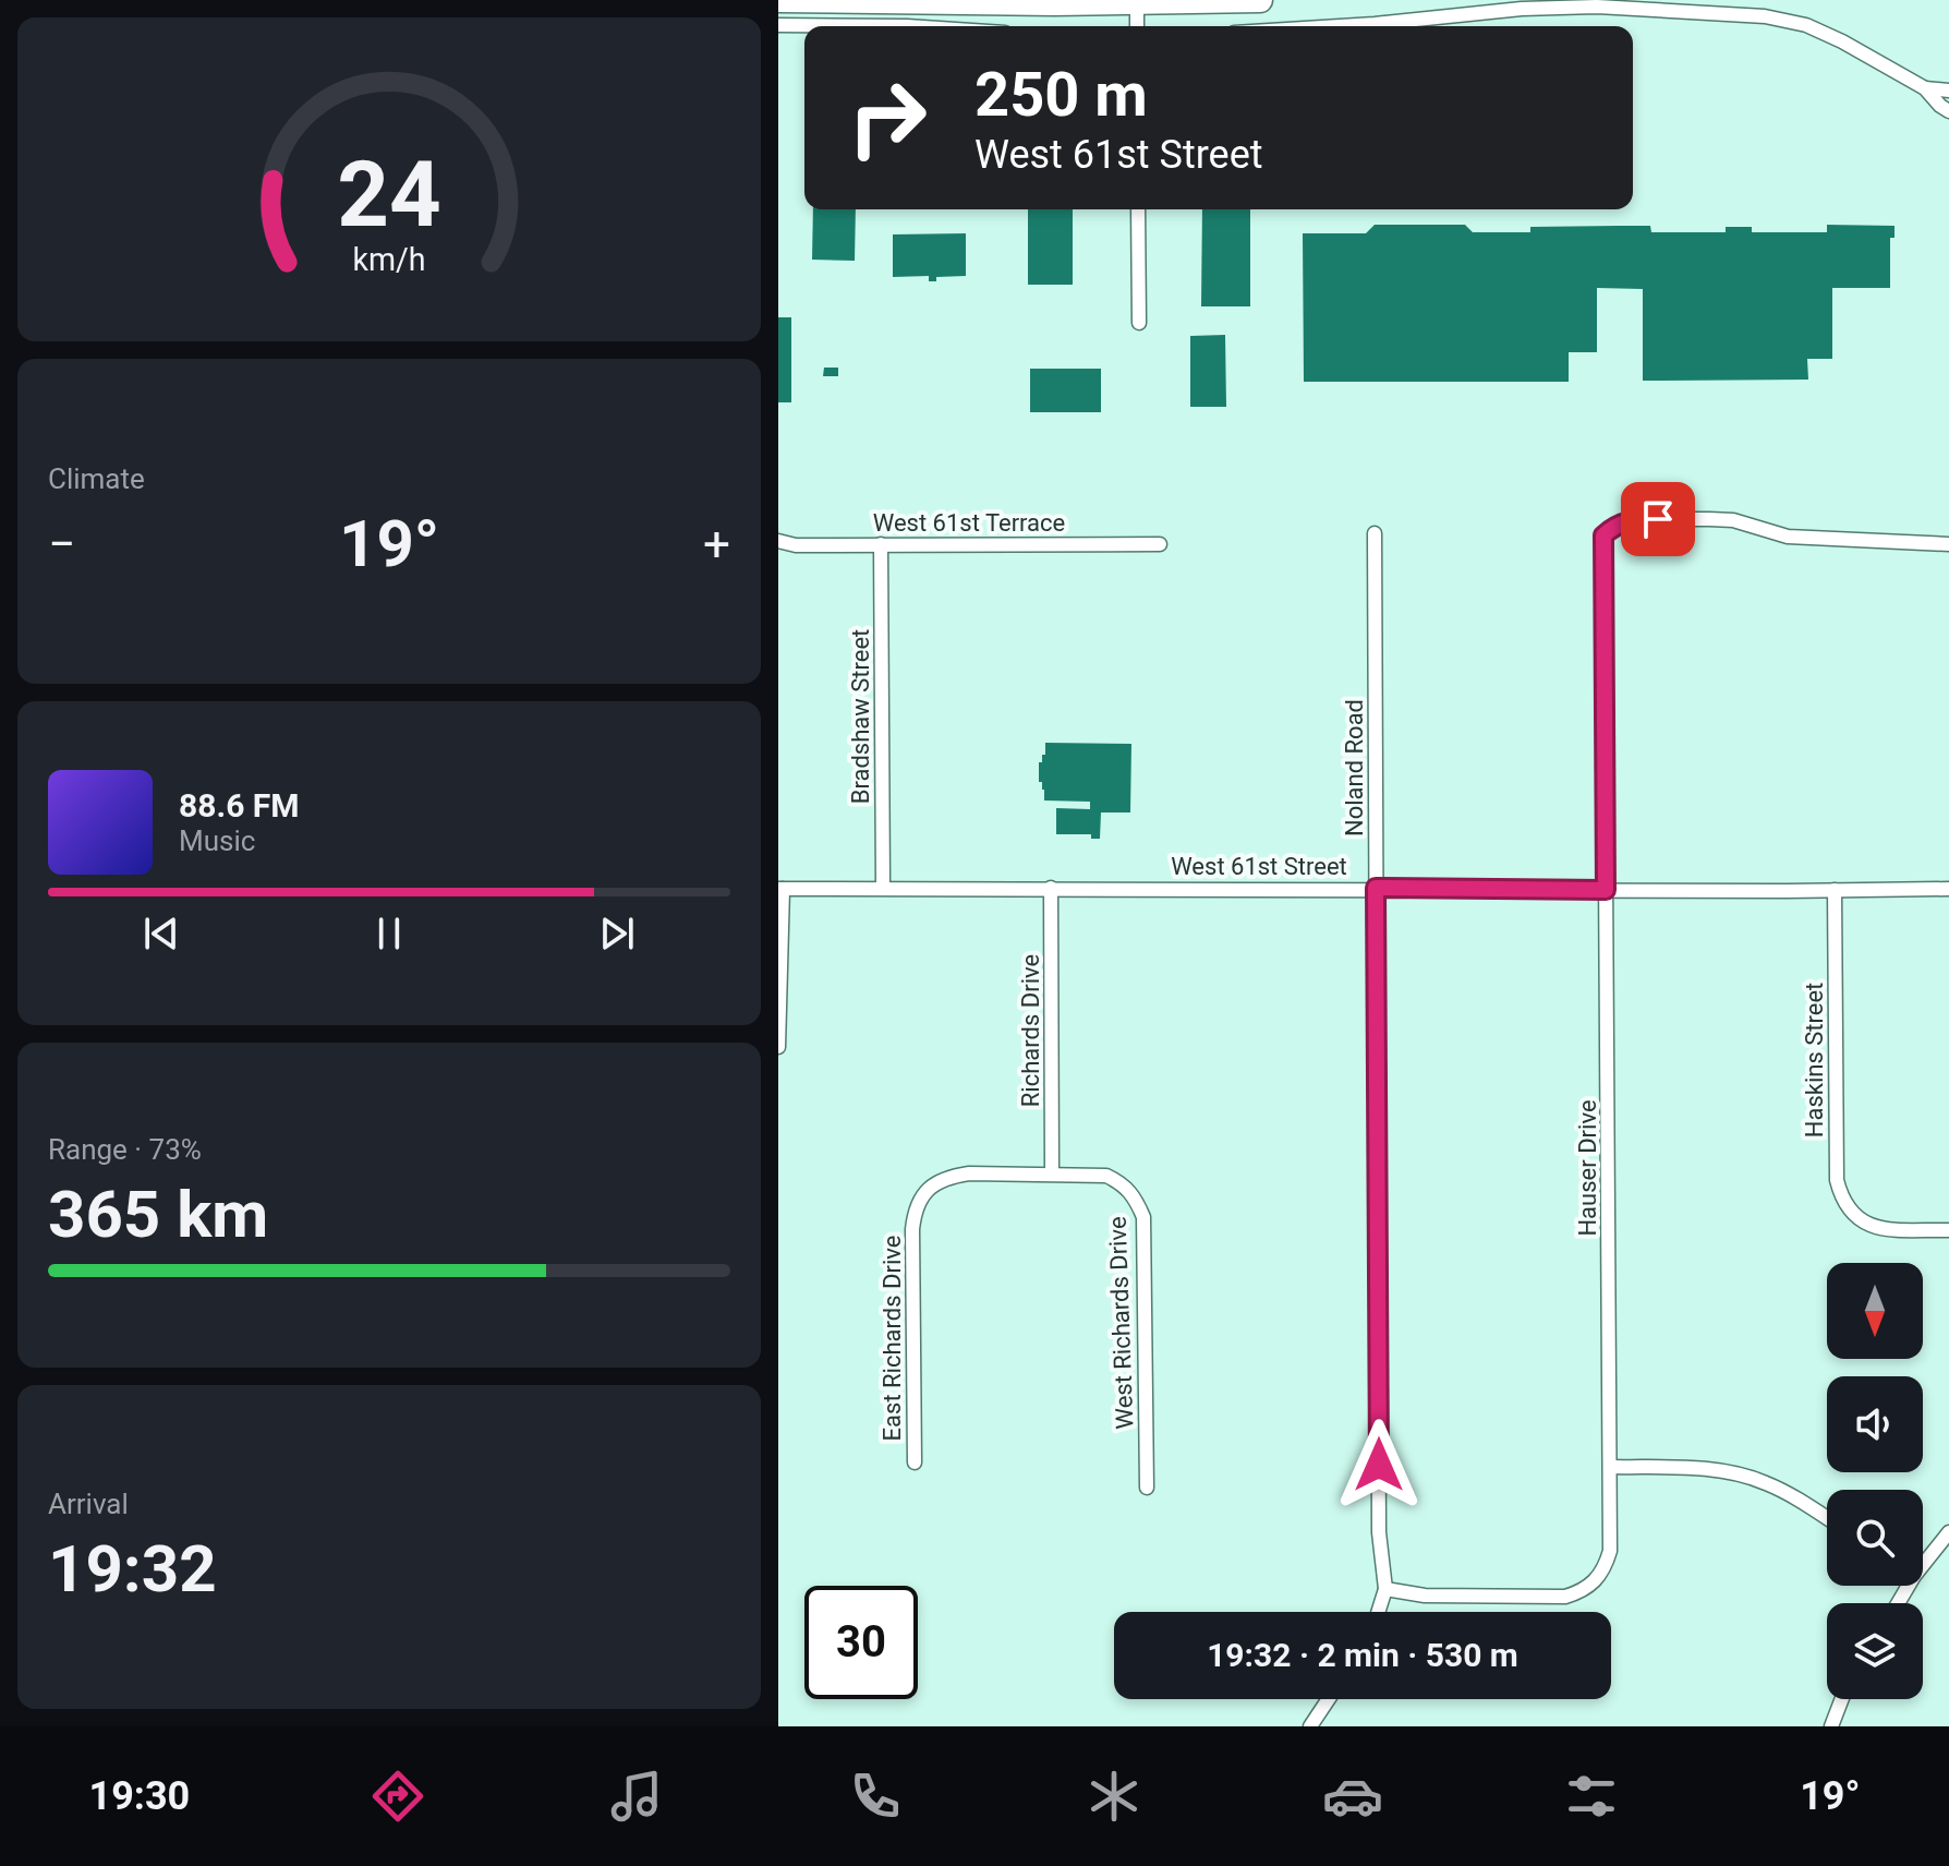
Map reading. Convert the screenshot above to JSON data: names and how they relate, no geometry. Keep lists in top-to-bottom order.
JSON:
{
  "streets": {
    "street": [
      "West 61st Terrace",
      "Bradshaw Street",
      "Noland Road",
      "West 61st Street",
      "Richards Drive",
      "Haskins Street",
      "Hauser Drive",
      "West Richards Drive",
      "East Richards Drive"
    ]
  },
  "crossings": [
    ["West 61st Terrace", "Bradshaw Street"],
    ["Bradshaw Street", "West 61st Street"],
    ["Noland Road", "West 61st Street"],
    ["Noland Road", "Hauser Drive"],
    ["West 61st Street", "Richards Drive"],
    ["West 61st Street", "Haskins Street"],
    ["West 61st Street", "Hauser Drive"],
    ["Richards Drive", "West Richards Drive"],
    ["Richards Drive", "East Richards Drive"],
    ["West Richards Drive", "East Richards Drive"]
  ],
  "north": "bottom",
  "page": {
    "turn": ["250 m", "West 61st Street"],
    "tile": [
      "Climate",
      ["Range · 73%", "365 km"],
      ["Arrival", "19:32"]
    ],
    "heat": ["−", "19°", "+"],
    "song": ["88.6 FM", "Music"],
    "limit": "30",
    "trip": "19:32 · 2 min · 530 m",
    "tabs": ["19:30", "19°"],
    "gauge": ["24", "km/h"]
  }
}
